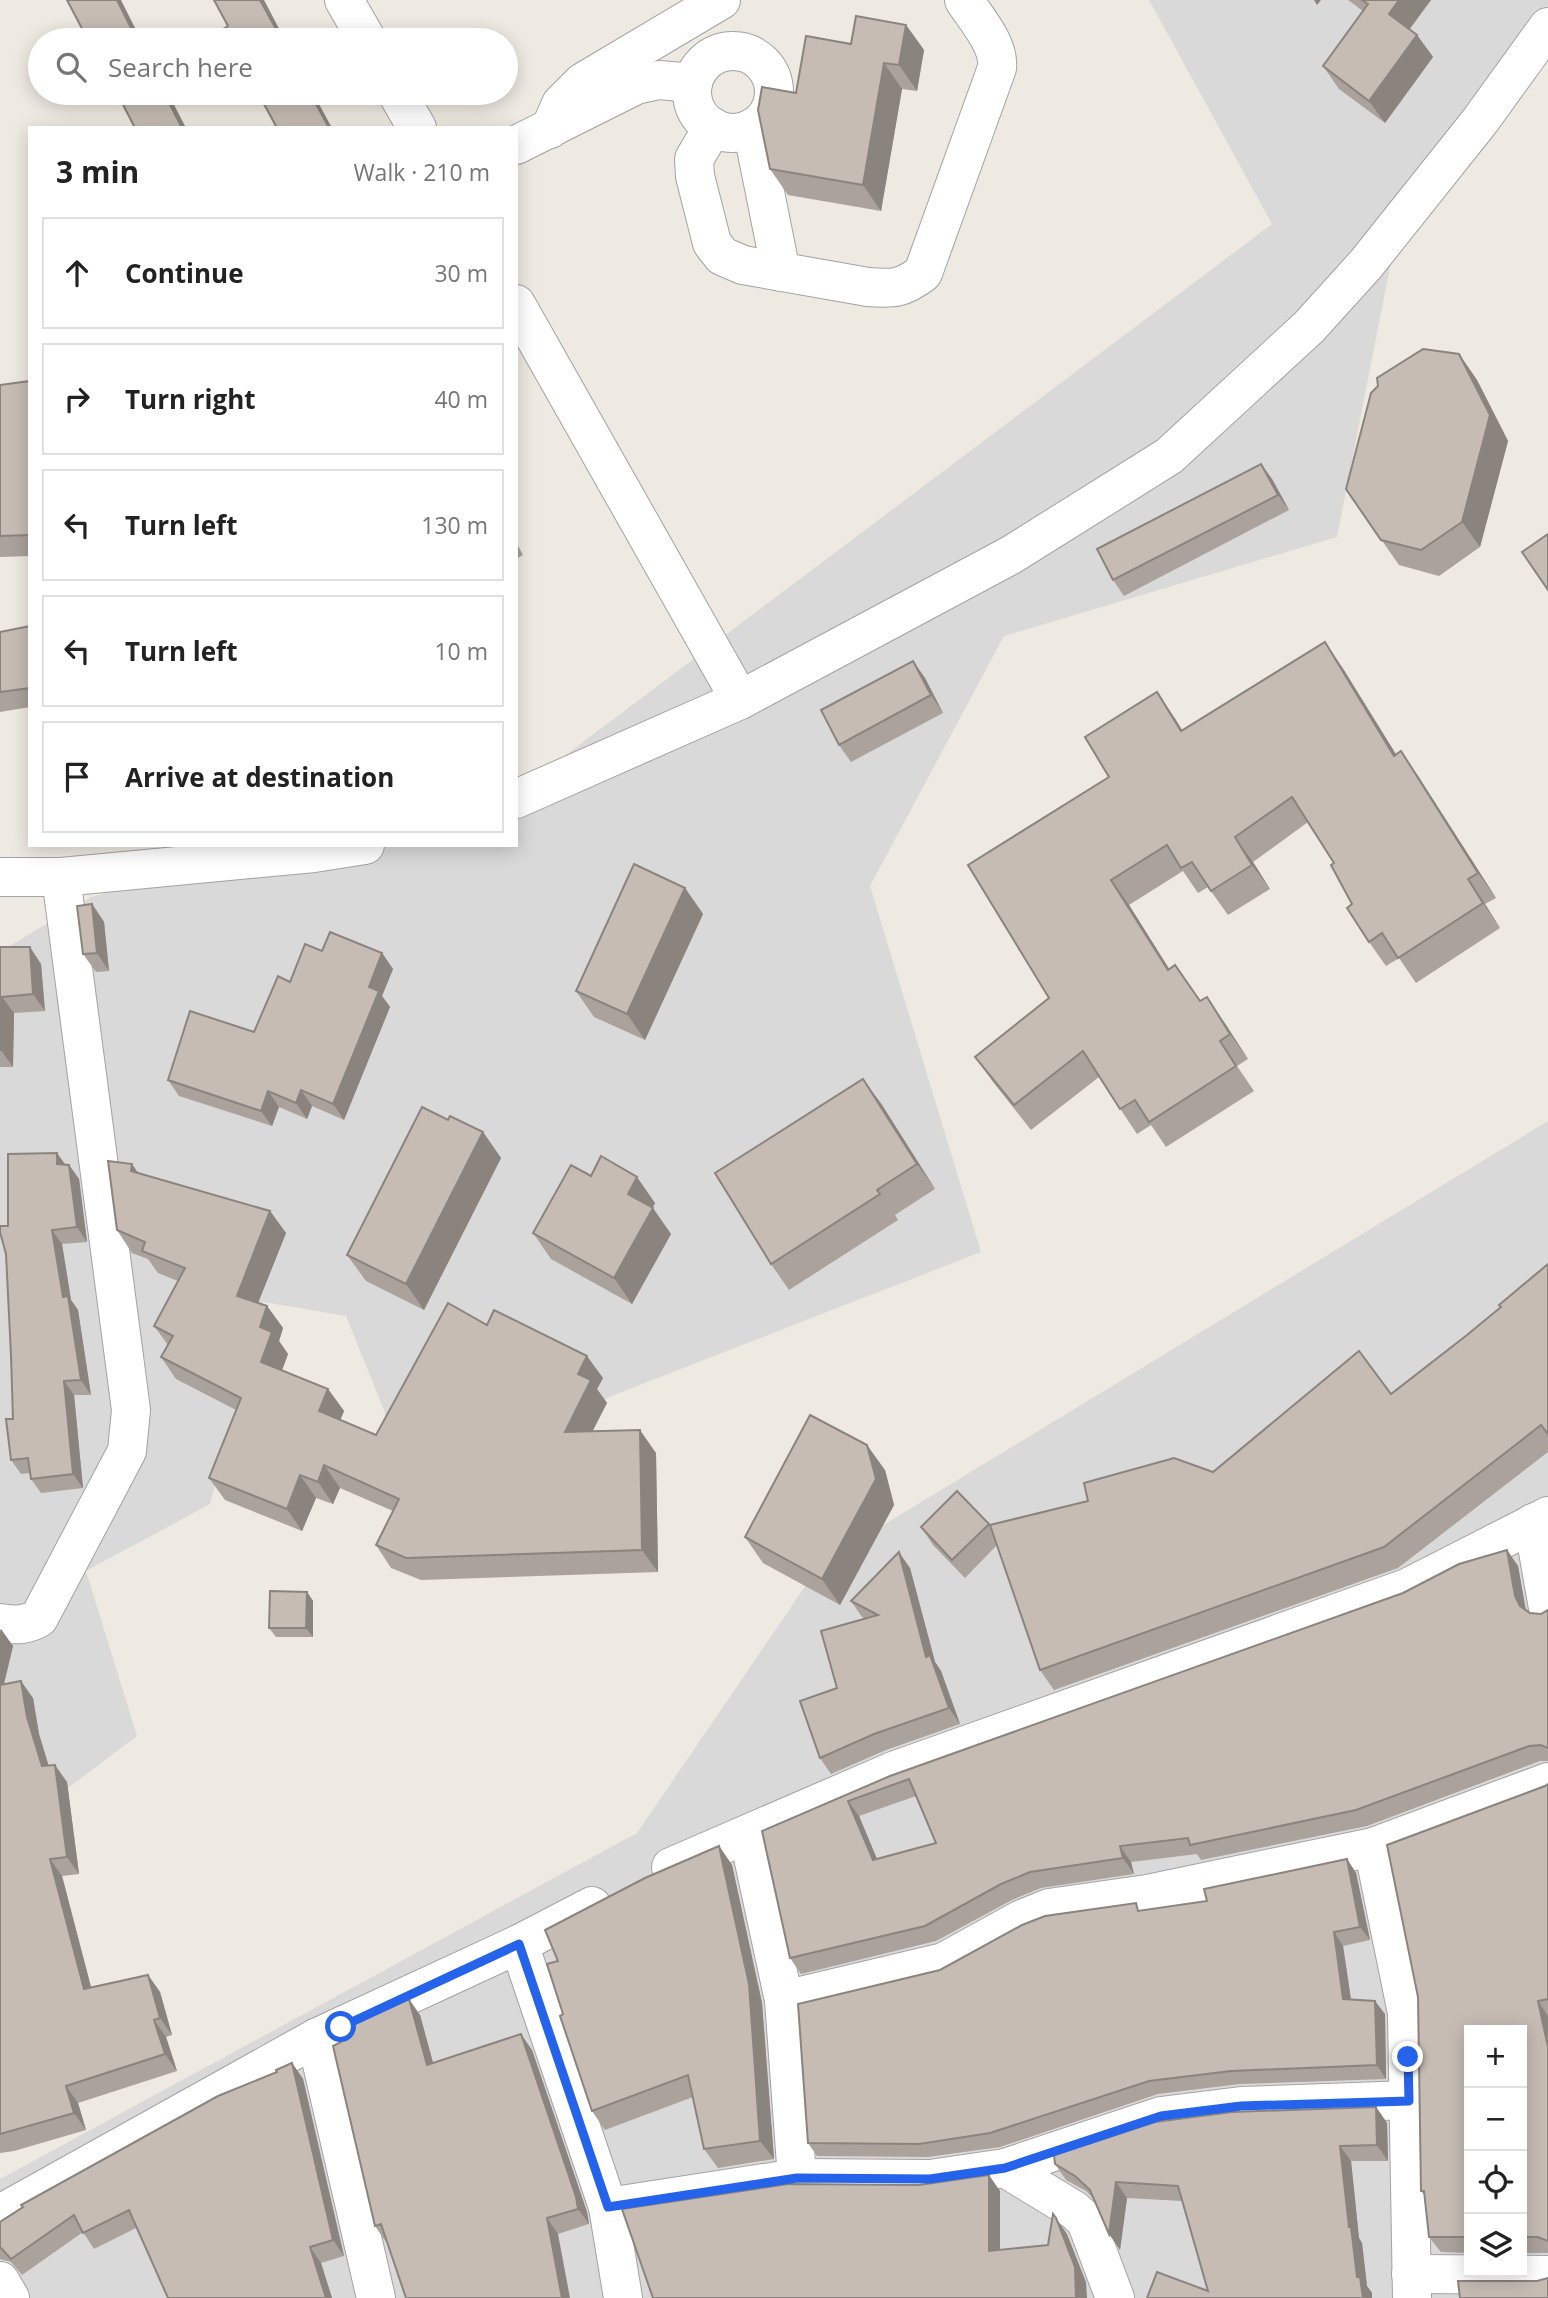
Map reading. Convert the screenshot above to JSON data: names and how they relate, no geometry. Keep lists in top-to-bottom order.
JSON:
{
  "page": {
    "search": "Search here",
    "heading": ["3 min", "Walk · 210 m"],
    "list": [
      ["Continue", "30 m"],
      ["Turn right", "40 m"],
      ["Turn left", "130 m"],
      ["Turn left", "10 m"],
      "Arrive at destination"
    ],
    "map_buttons": ["+", "−"]
  }
}
